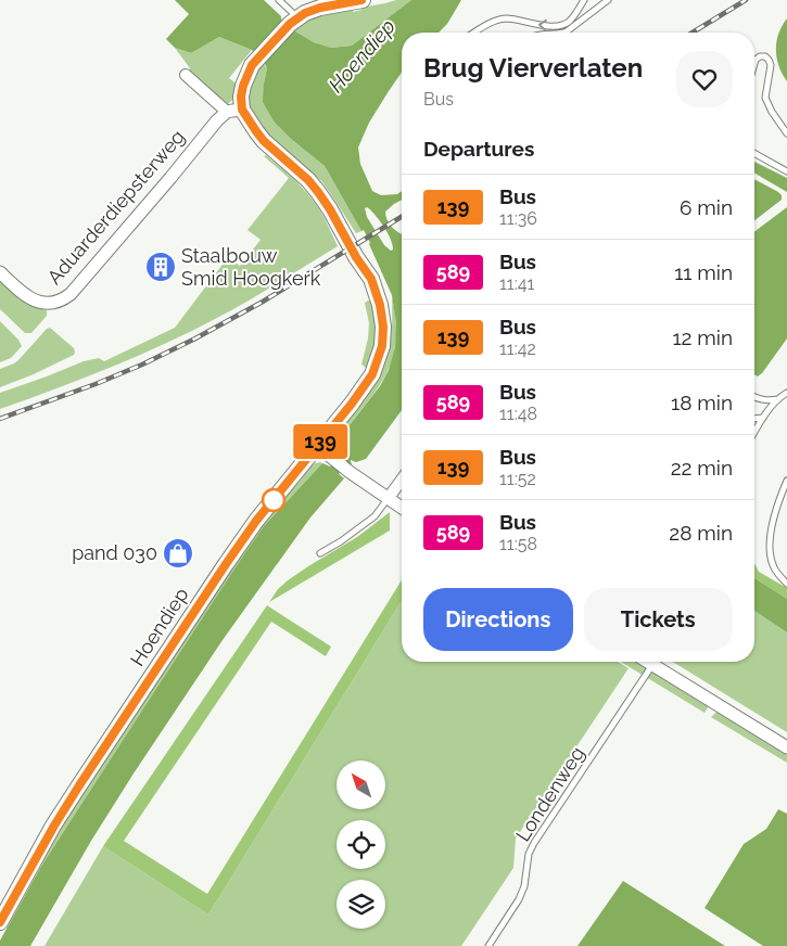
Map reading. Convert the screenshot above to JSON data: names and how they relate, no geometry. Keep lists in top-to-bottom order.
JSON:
{
  "streets": {
    "main road": ["Hoendiep"],
    "street": ["Aduarderdiepsterweg"],
    "lane": ["Londenweg"]
  },
  "crossings": [
    ["Aduarderdiepsterweg", "Hoendiep"]
  ],
  "water": ["Hoendiep"],
  "places": {
    "building": ["Staalbouw Smid Hoogkerk"],
    "shop": ["pand 030"]
  },
  "lines": ["bus line 139"],
  "north": "top left",
  "page": {
    "on_map": "139",
    "heading": [
      ["Brug Vierverlaten", "Bus"],
      "Departures"
    ],
    "list": [
      {
        "mark": "139",
        "name": "Bus",
        "note": "11:36",
        "value": "6 min"
      },
      {
        "mark": "589",
        "name": "Bus",
        "note": "11:41",
        "value": "11 min"
      },
      {
        "mark": "139",
        "name": "Bus",
        "note": "11:42",
        "value": "12 min"
      },
      {
        "mark": "589",
        "name": "Bus",
        "note": "11:48",
        "value": "18 min"
      },
      {
        "mark": "139",
        "name": "Bus",
        "note": "11:52",
        "value": "22 min"
      },
      {
        "mark": "589",
        "name": "Bus",
        "note": "11:58",
        "value": "28 min"
      }
    ],
    "buttons": ["Directions", "Tickets"]
  }
}
